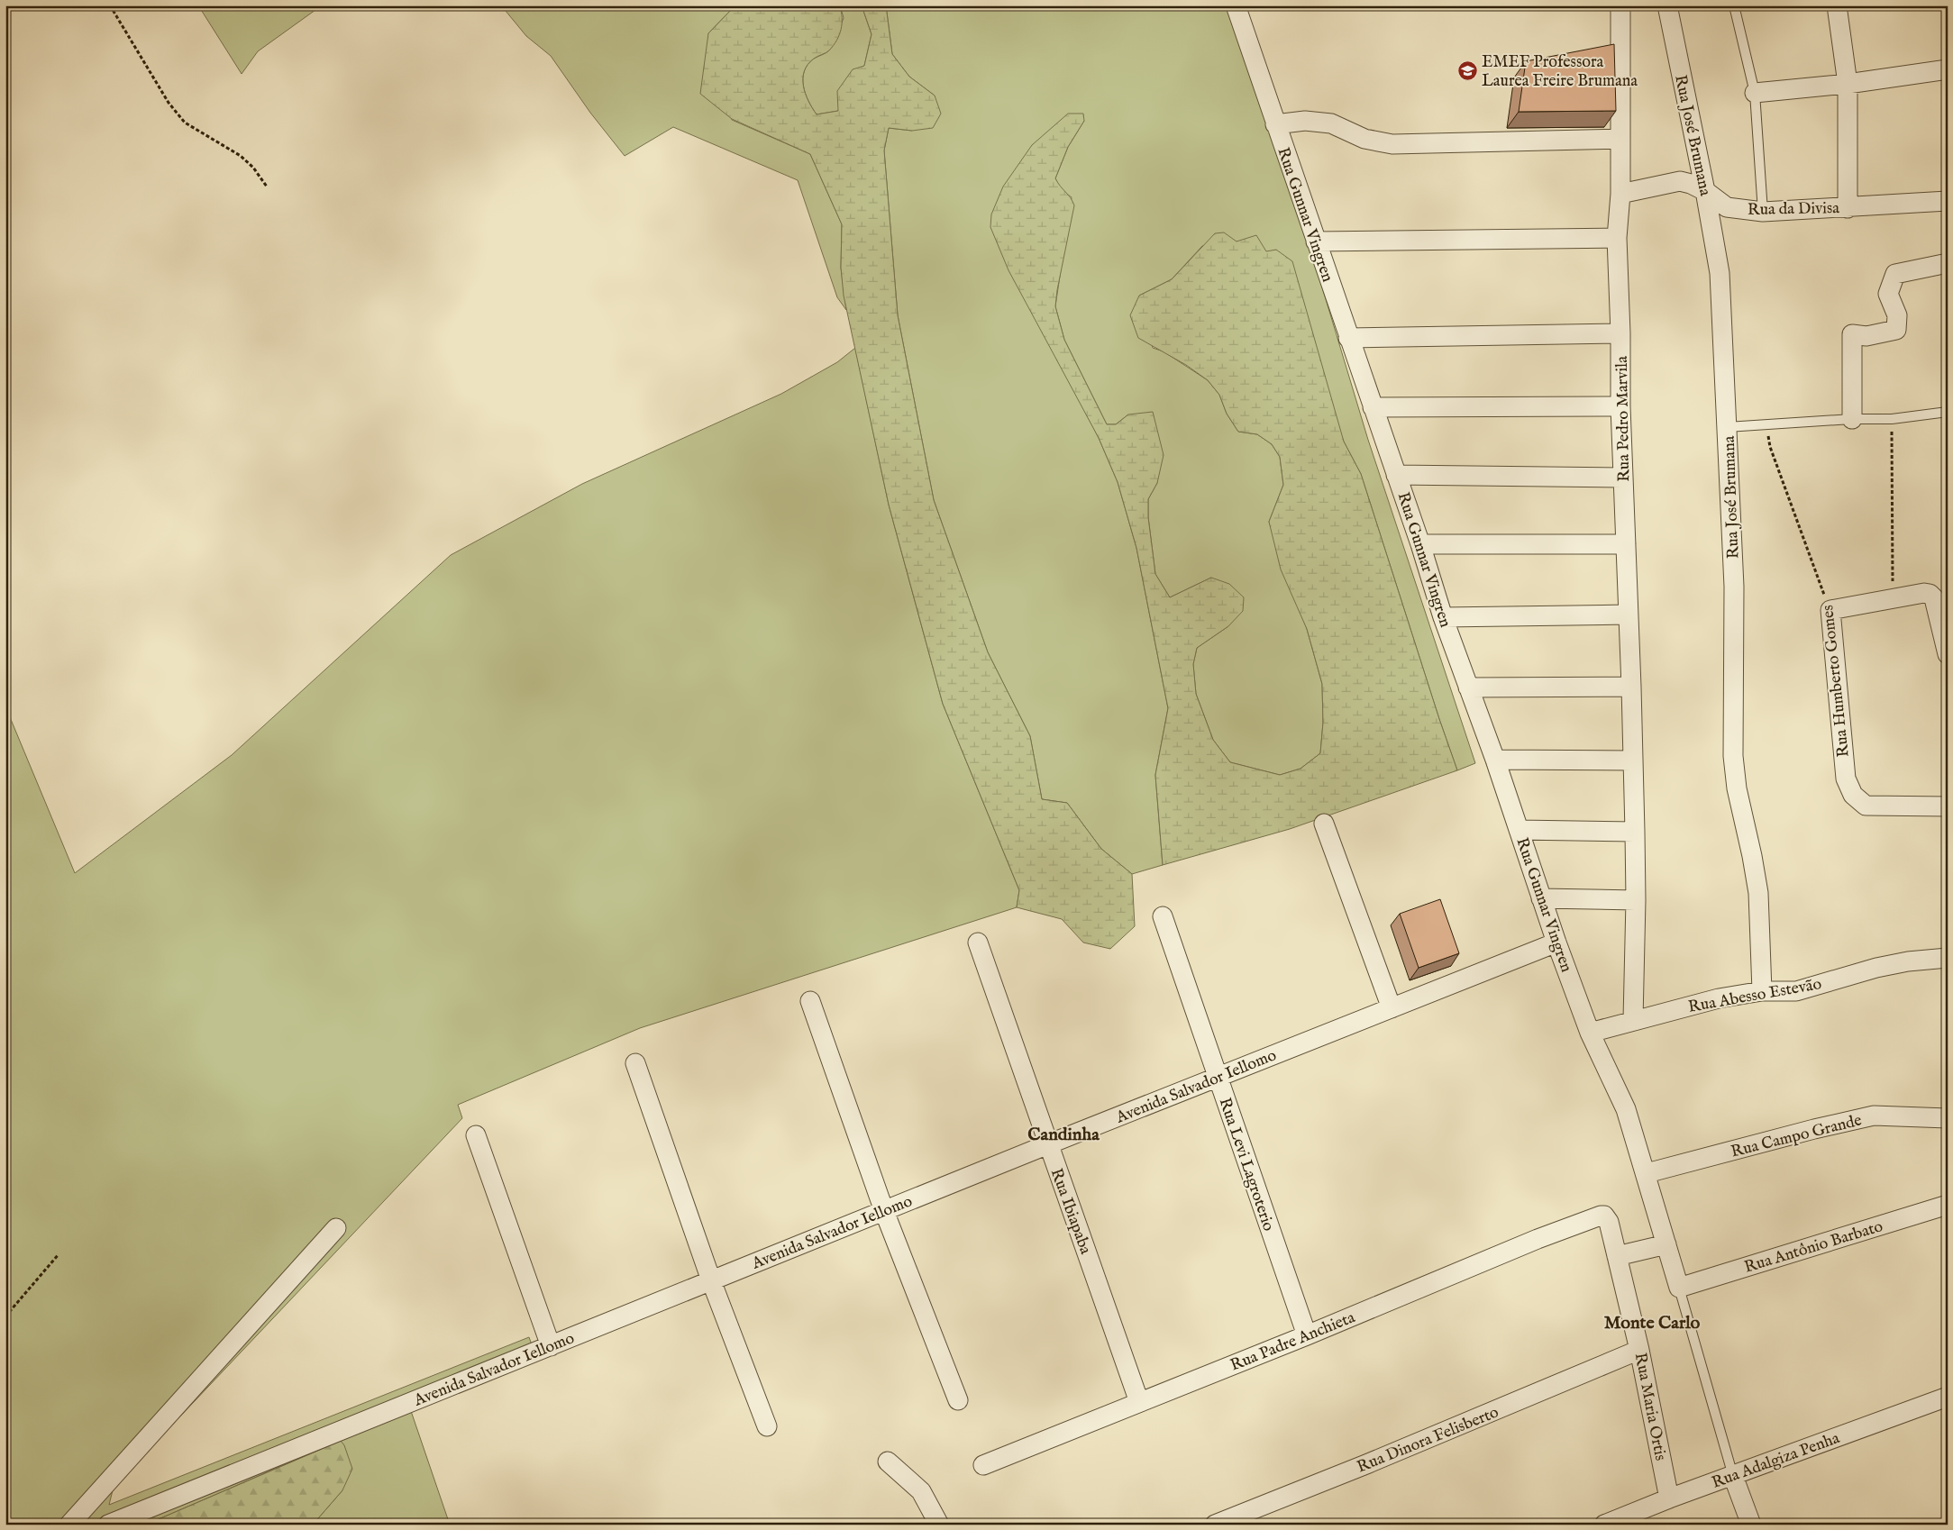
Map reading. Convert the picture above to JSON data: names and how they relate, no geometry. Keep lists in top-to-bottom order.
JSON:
{
  "streets": {
    "street": [
      "Rua José Brumana",
      "Rua da Divisa",
      "Rua Gunnar Vingren",
      "Rua Pedro Marvila",
      "Rua Humberto Gomes",
      "Rua Abesso Estevão",
      "Avenida Salvador Iellomo",
      "Rua Campo Grande",
      "Rua Levi Lagroterio",
      "Rua Ibiapaba",
      "Rua Antônio Barbato",
      "Rua Padre Anchieta",
      "Rua Maria Ortis",
      "Rua Dinora Felisberto",
      "Rua Adalgiza Penha"
    ]
  },
  "crossings": [
    ["Rua José Brumana", "Rua da Divisa"],
    ["Rua José Brumana", "Rua Abesso Estevão"],
    ["Rua da Divisa", "Rua Pedro Marvila"],
    ["Rua Gunnar Vingren", "Rua Abesso Estevão"],
    ["Rua Gunnar Vingren", "Avenida Salvador Iellomo"],
    ["Rua Gunnar Vingren", "Rua Campo Grande"],
    ["Rua Gunnar Vingren", "Rua Antônio Barbato"],
    ["Rua Pedro Marvila", "Rua Abesso Estevão"],
    ["Avenida Salvador Iellomo", "Rua Levi Lagroterio"],
    ["Avenida Salvador Iellomo", "Rua Ibiapaba"],
    ["Rua Levi Lagroterio", "Rua Padre Anchieta"],
    ["Rua Ibiapaba", "Rua Padre Anchieta"],
    ["Rua Padre Anchieta", "Rua Maria Ortis"],
    ["Rua Maria Ortis", "Rua Dinora Felisberto"],
    ["Rua Maria Ortis", "Rua Adalgiza Penha"]
  ],
  "districts": ["Candinha", "Monte Carlo"],
  "places": {
    "school or university": ["EMEF Professora Laurea Freire Brumana"]
  }
}
